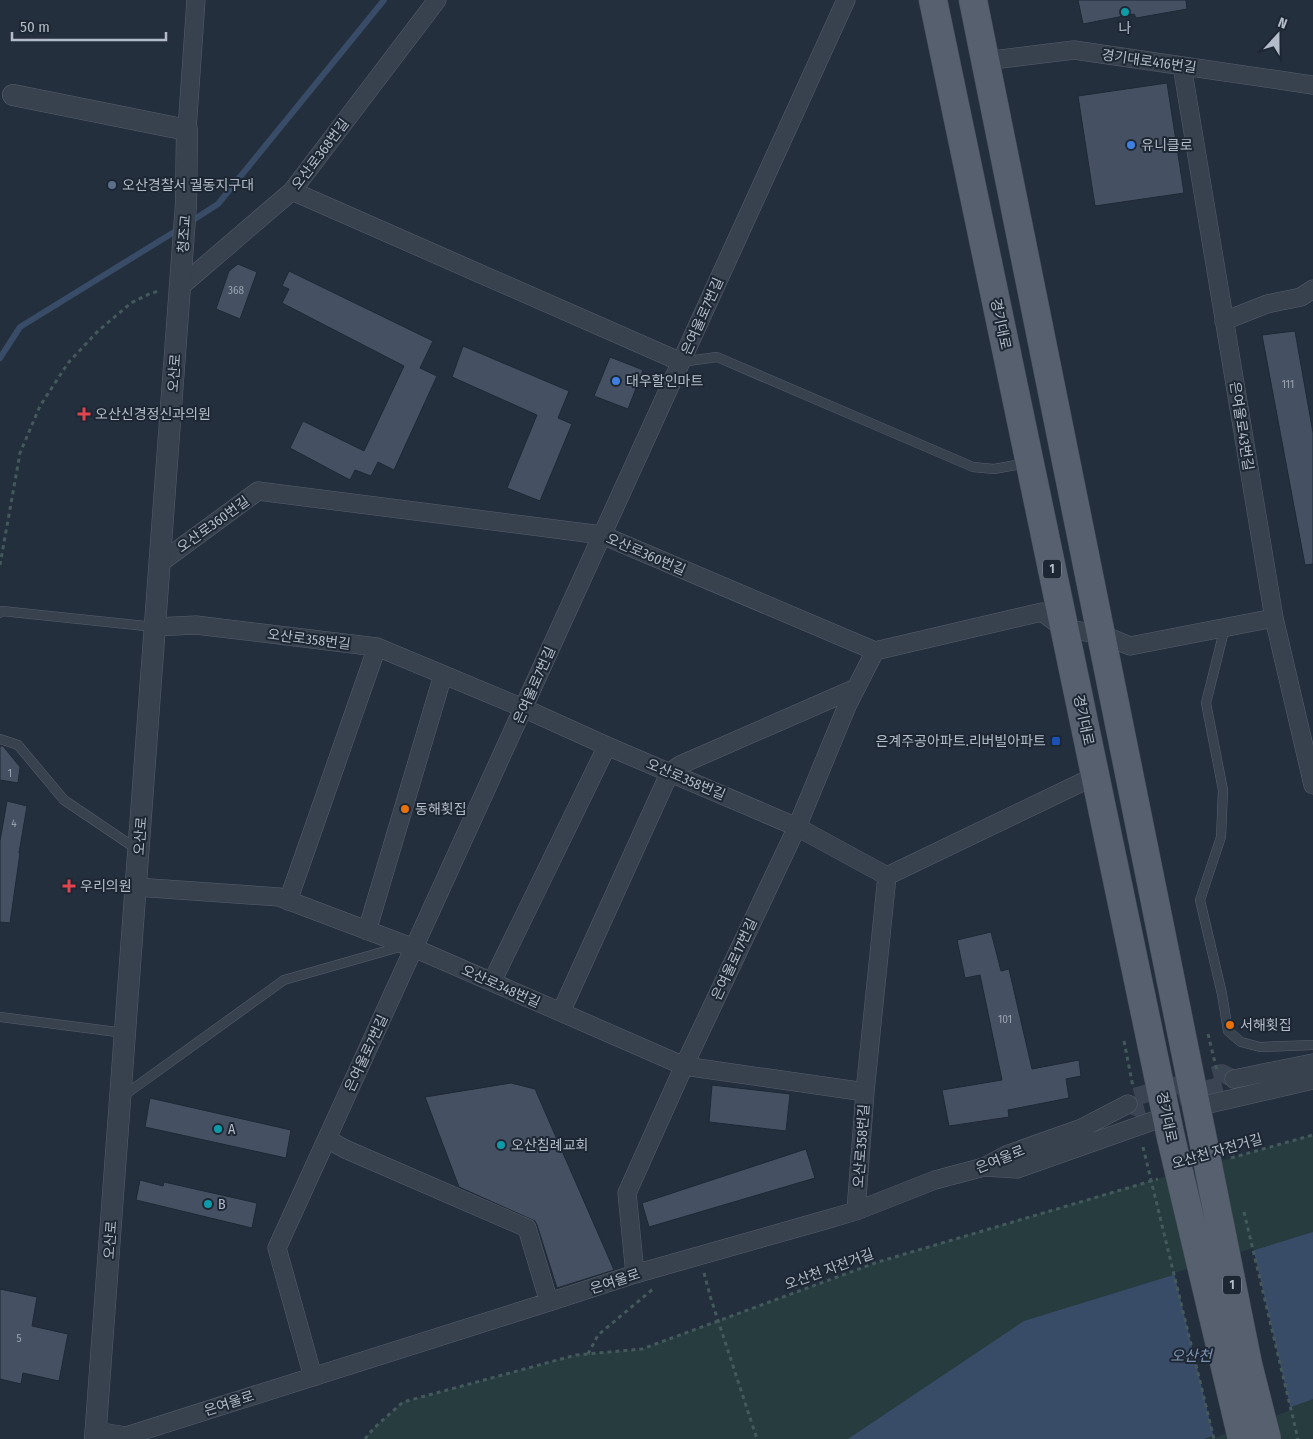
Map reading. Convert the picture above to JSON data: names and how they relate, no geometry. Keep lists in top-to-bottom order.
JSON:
{
  "streets": {
    "main road": ["경기대로", "1"],
    "street": [
      "경기대로416번길",
      "오산로368번길",
      "청조교",
      "은여울로7번길",
      "오산로",
      "은여울로43번길",
      "오산로360번길",
      "오산로358번길",
      "은여울로17번길",
      "오산로348번길",
      "은여울로"
    ],
    "path": ["오산천 자전거길"]
  },
  "crossings": [
    ["경기대로416번길", "은여울로43번길"],
    ["경기대로416번길", "1"],
    ["오산로368번길", "오산로"],
    ["청조교", "오산로"],
    ["은여울로7번길", "오산로360번길"],
    ["은여울로7번길", "오산로358번길"],
    ["은여울로7번길", "오산로348번길"],
    ["은여울로7번길", "은여울로"],
    ["오산로", "오산로360번길"],
    ["오산로", "오산로358번길"],
    ["오산로", "오산로348번길"],
    ["오산로", "은여울로"],
    ["오산로360번길", "은여울로17번길"],
    ["오산로358번길", "은여울로17번길"],
    ["오산로358번길", "오산로348번길"],
    ["오산로358번길", "은여울로"],
    ["은여울로17번길", "오산로348번길"],
    ["은여울로17번길", "은여울로"]
  ],
  "water": ["오산천"],
  "places": {
    "other": [
      "나",
      "유니클로",
      "오산경찰서 궐동지구대",
      "대우할인마트",
      "동해횟집",
      "서해횟집",
      "A",
      "오산침례교회",
      "B"
    ],
    "health": ["오산신경정신과의원", "우리의원"],
    "transit": ["은계주공아파트.리버빌아파트"]
  },
  "house_numbers": [
    "368",
    "111",
    "1",
    "4",
    "101",
    "5"
  ],
  "scale_bar": "50 m",
  "north": "top"
}
